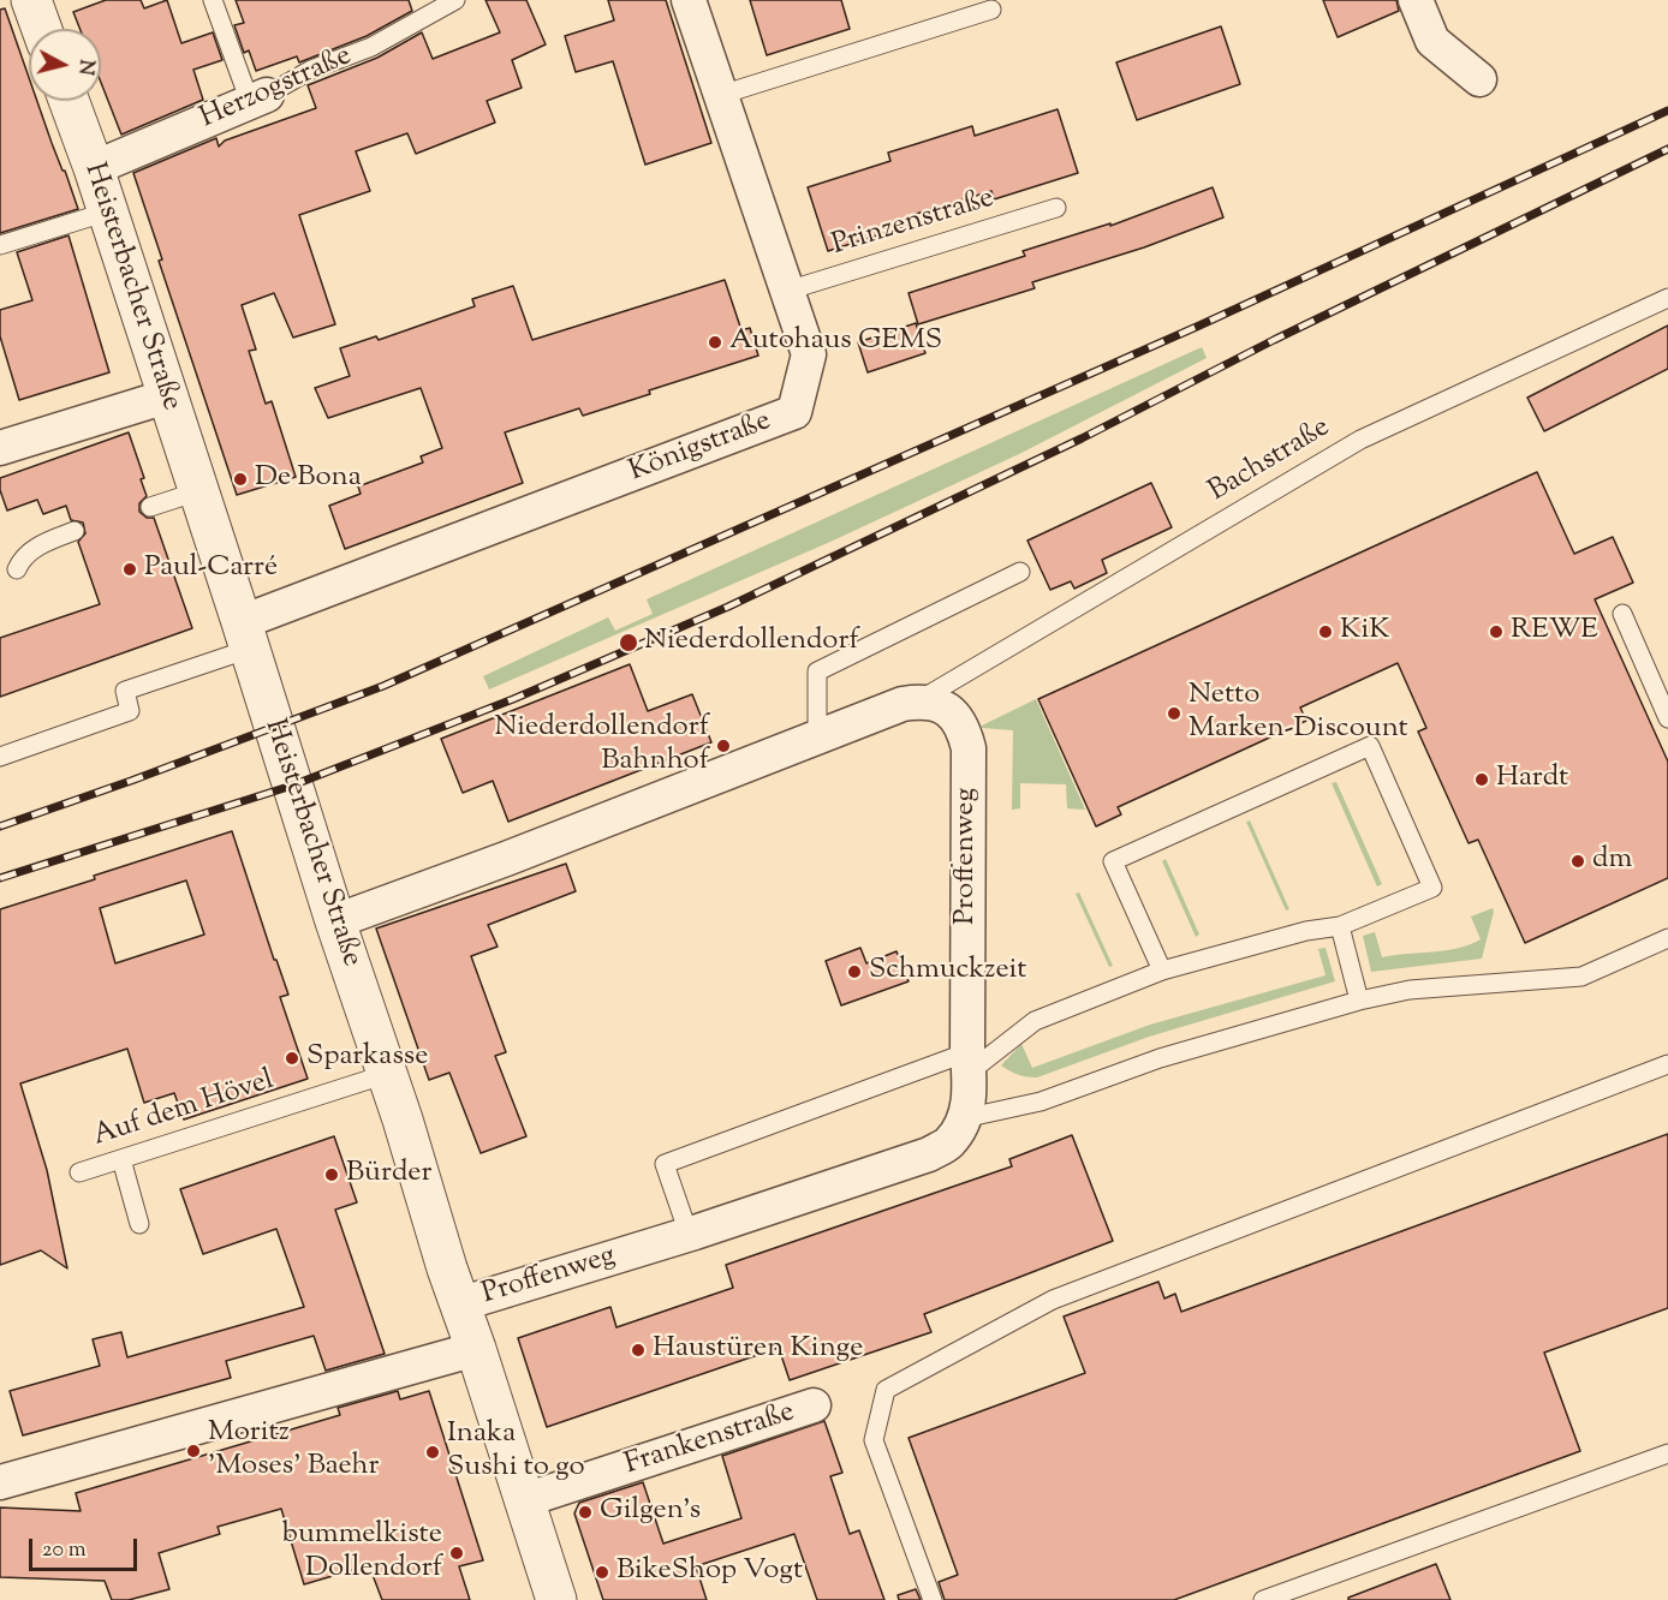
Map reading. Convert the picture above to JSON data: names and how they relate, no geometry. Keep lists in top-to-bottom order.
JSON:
{
  "streets": {
    "street": [
      "Herzogstraße",
      "Heisterbacher Straße",
      "Königstraße",
      "Proffenweg",
      "Frankenstraße"
    ],
    "lane": ["Prinzenstraße", "Bachstraße", "Auf dem Hövel"]
  },
  "crossings": [
    ["Herzogstraße", "Heisterbacher Straße"],
    ["Prinzenstraße", "Königstraße"],
    ["Heisterbacher Straße", "Königstraße"],
    ["Heisterbacher Straße", "Proffenweg"],
    ["Heisterbacher Straße", "Auf dem Hövel"],
    ["Heisterbacher Straße", "Frankenstraße"],
    ["Bachstraße", "Proffenweg"]
  ],
  "places": [
    "Autohaus GEMS",
    "De Bona",
    "Paul-Carré",
    "KiK",
    "REWE",
    "Niederdollendorf",
    "Netto Marken-Discount",
    "Niederdollendorf Bahnhof",
    "Hardt",
    "dm",
    "Schmuckzeit",
    "Sparkasse",
    "Bürder",
    "Haustüren Kinge",
    "Moritz 'Moses' Baehr",
    "Inaka Sushi to go",
    "Gilgen's",
    "bummelkiste Dollendorf",
    "BikeShop Vogt"
  ],
  "scale_bar": "20 m",
  "north": "right"
}
